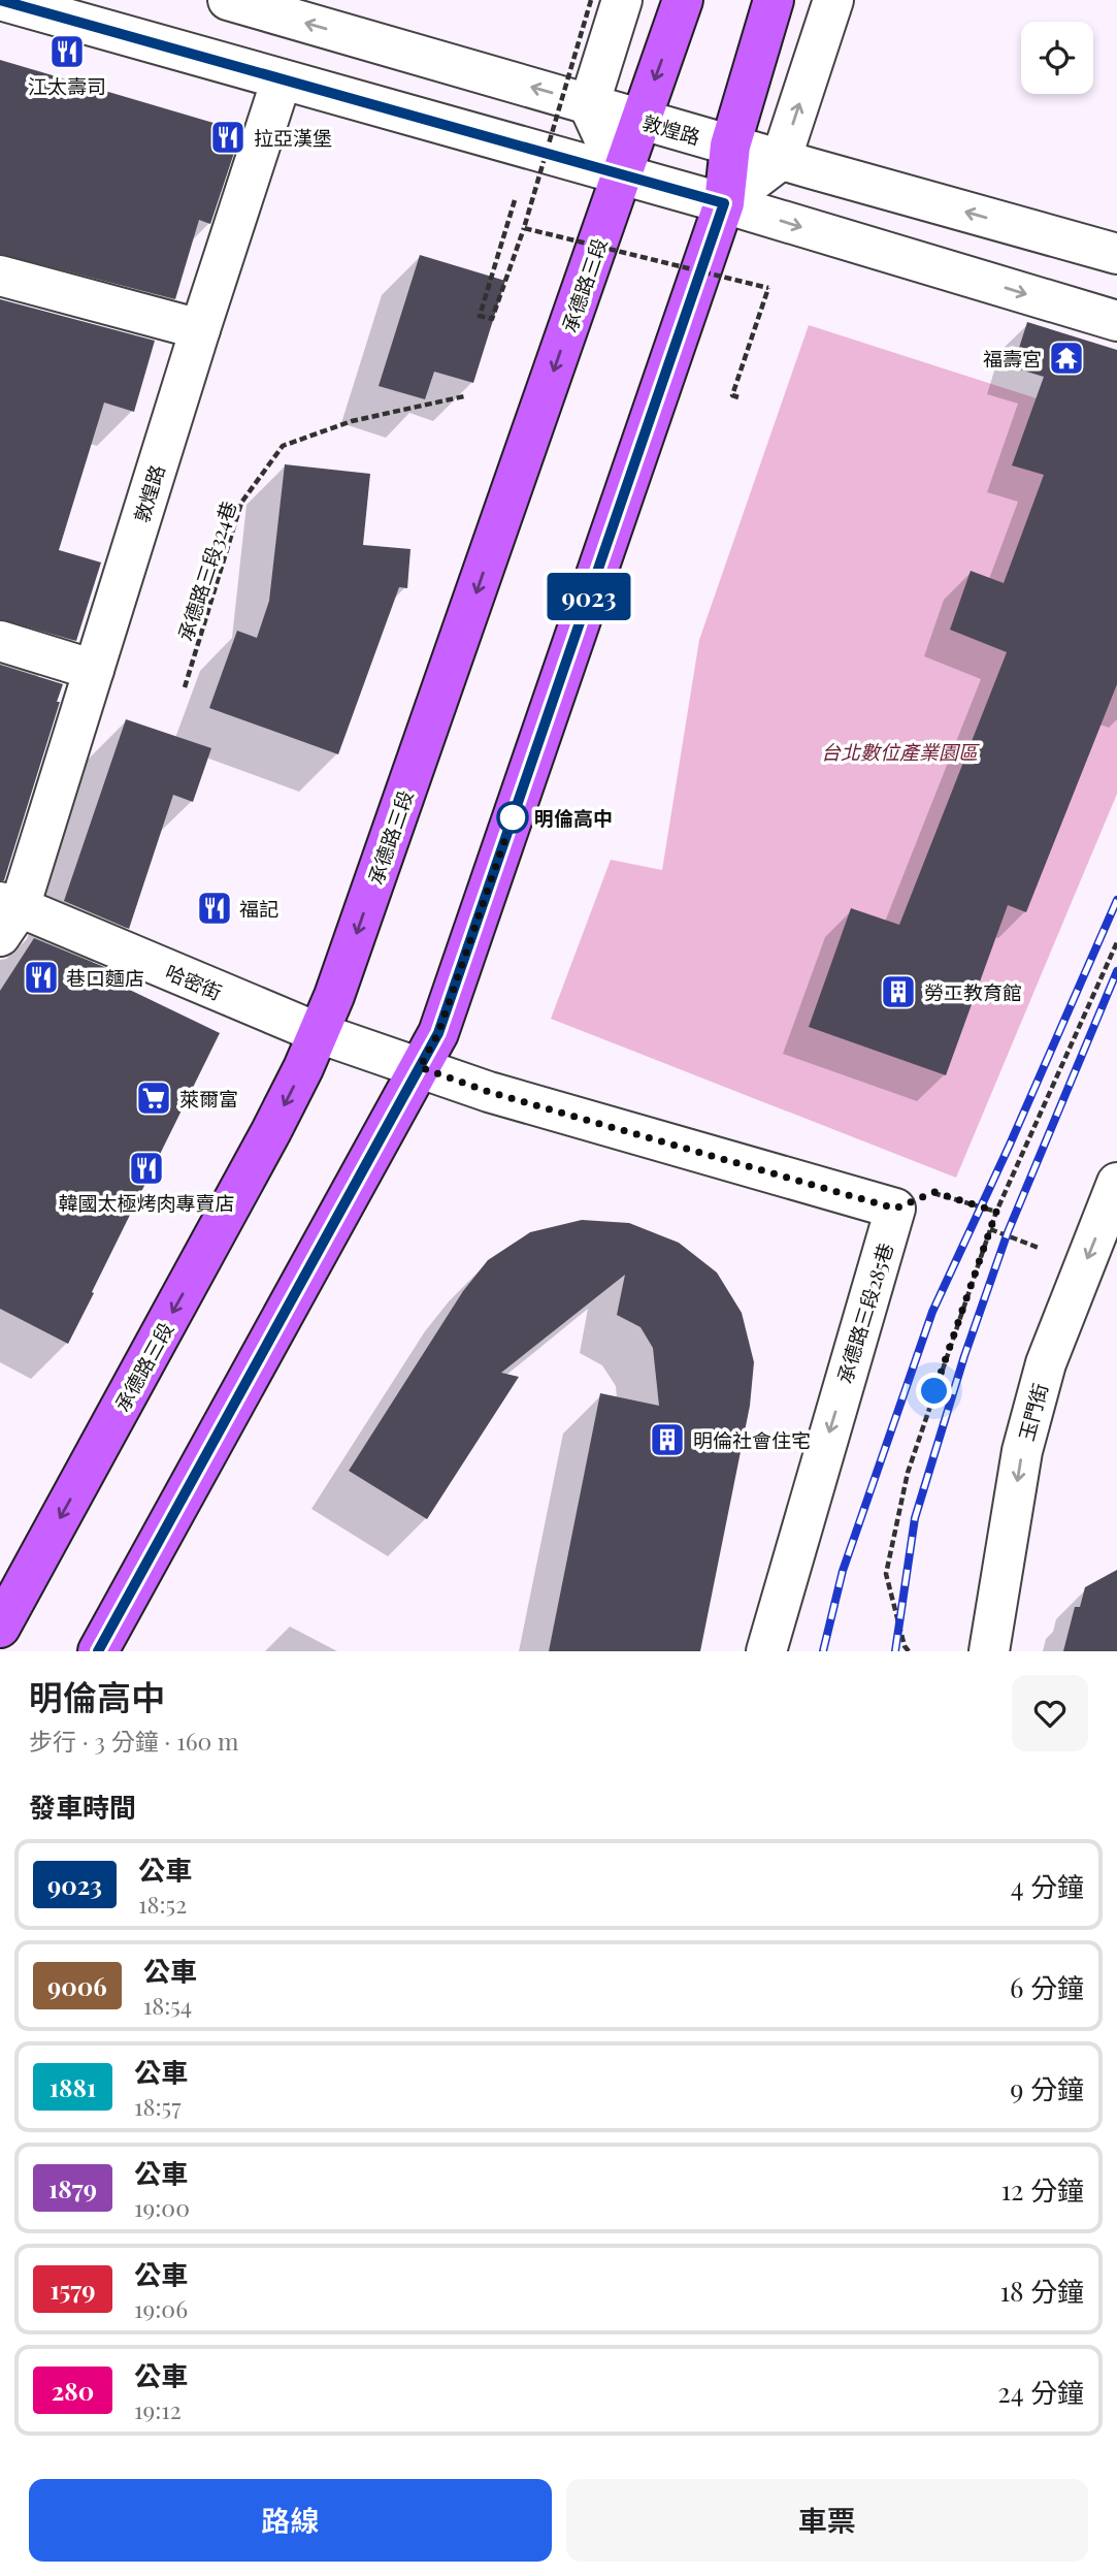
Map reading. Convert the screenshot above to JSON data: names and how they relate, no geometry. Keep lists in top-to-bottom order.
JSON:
{
  "streets": {
    "main road": ["承德路三段"],
    "street": [
      "敦煌路",
      "哈密街",
      "承德路三段285巷",
      "玉門街"
    ],
    "path": ["承德路三段324巷"]
  },
  "crossings": [
    ["敦煌路", "承德路三段"],
    ["敦煌路", "哈密街"],
    ["承德路三段", "哈密街"]
  ],
  "one_way": ["承德路三段285巷", "玉門街"],
  "parks": ["台北數位產業園區"],
  "places": {
    "restaurant": [
      "江太壽司",
      "拉亞漢堡",
      "福記",
      "巷口麵店",
      "韓國太極烤肉專賣店"
    ],
    "temple": ["福壽宮"],
    "other": ["明倫高中"],
    "building": ["勞工教育館", "明倫社會住宅"],
    "supermarket": ["萊爾富"]
  },
  "lines": ["bus line 9023"],
  "page": {
    "on_map": "9023",
    "heading": [
      ["明倫高中", "步行 · 3 分鐘 · 160 m"],
      "發車時間"
    ],
    "list": [
      {
        "mark": "9023",
        "name": "公車",
        "note": "18:52",
        "value": "4 分鐘"
      },
      {
        "mark": "9006",
        "name": "公車",
        "note": "18:54",
        "value": "6 分鐘"
      },
      {
        "mark": "1881",
        "name": "公車",
        "note": "18:57",
        "value": "9 分鐘"
      },
      {
        "mark": "1879",
        "name": "公車",
        "note": "19:00",
        "value": "12 分鐘"
      },
      {
        "mark": "1579",
        "name": "公車",
        "note": "19:06",
        "value": "18 分鐘"
      },
      {
        "mark": "280",
        "name": "公車",
        "note": "19:12",
        "value": "24 分鐘"
      }
    ],
    "buttons": ["路線", "車票"]
  }
}
